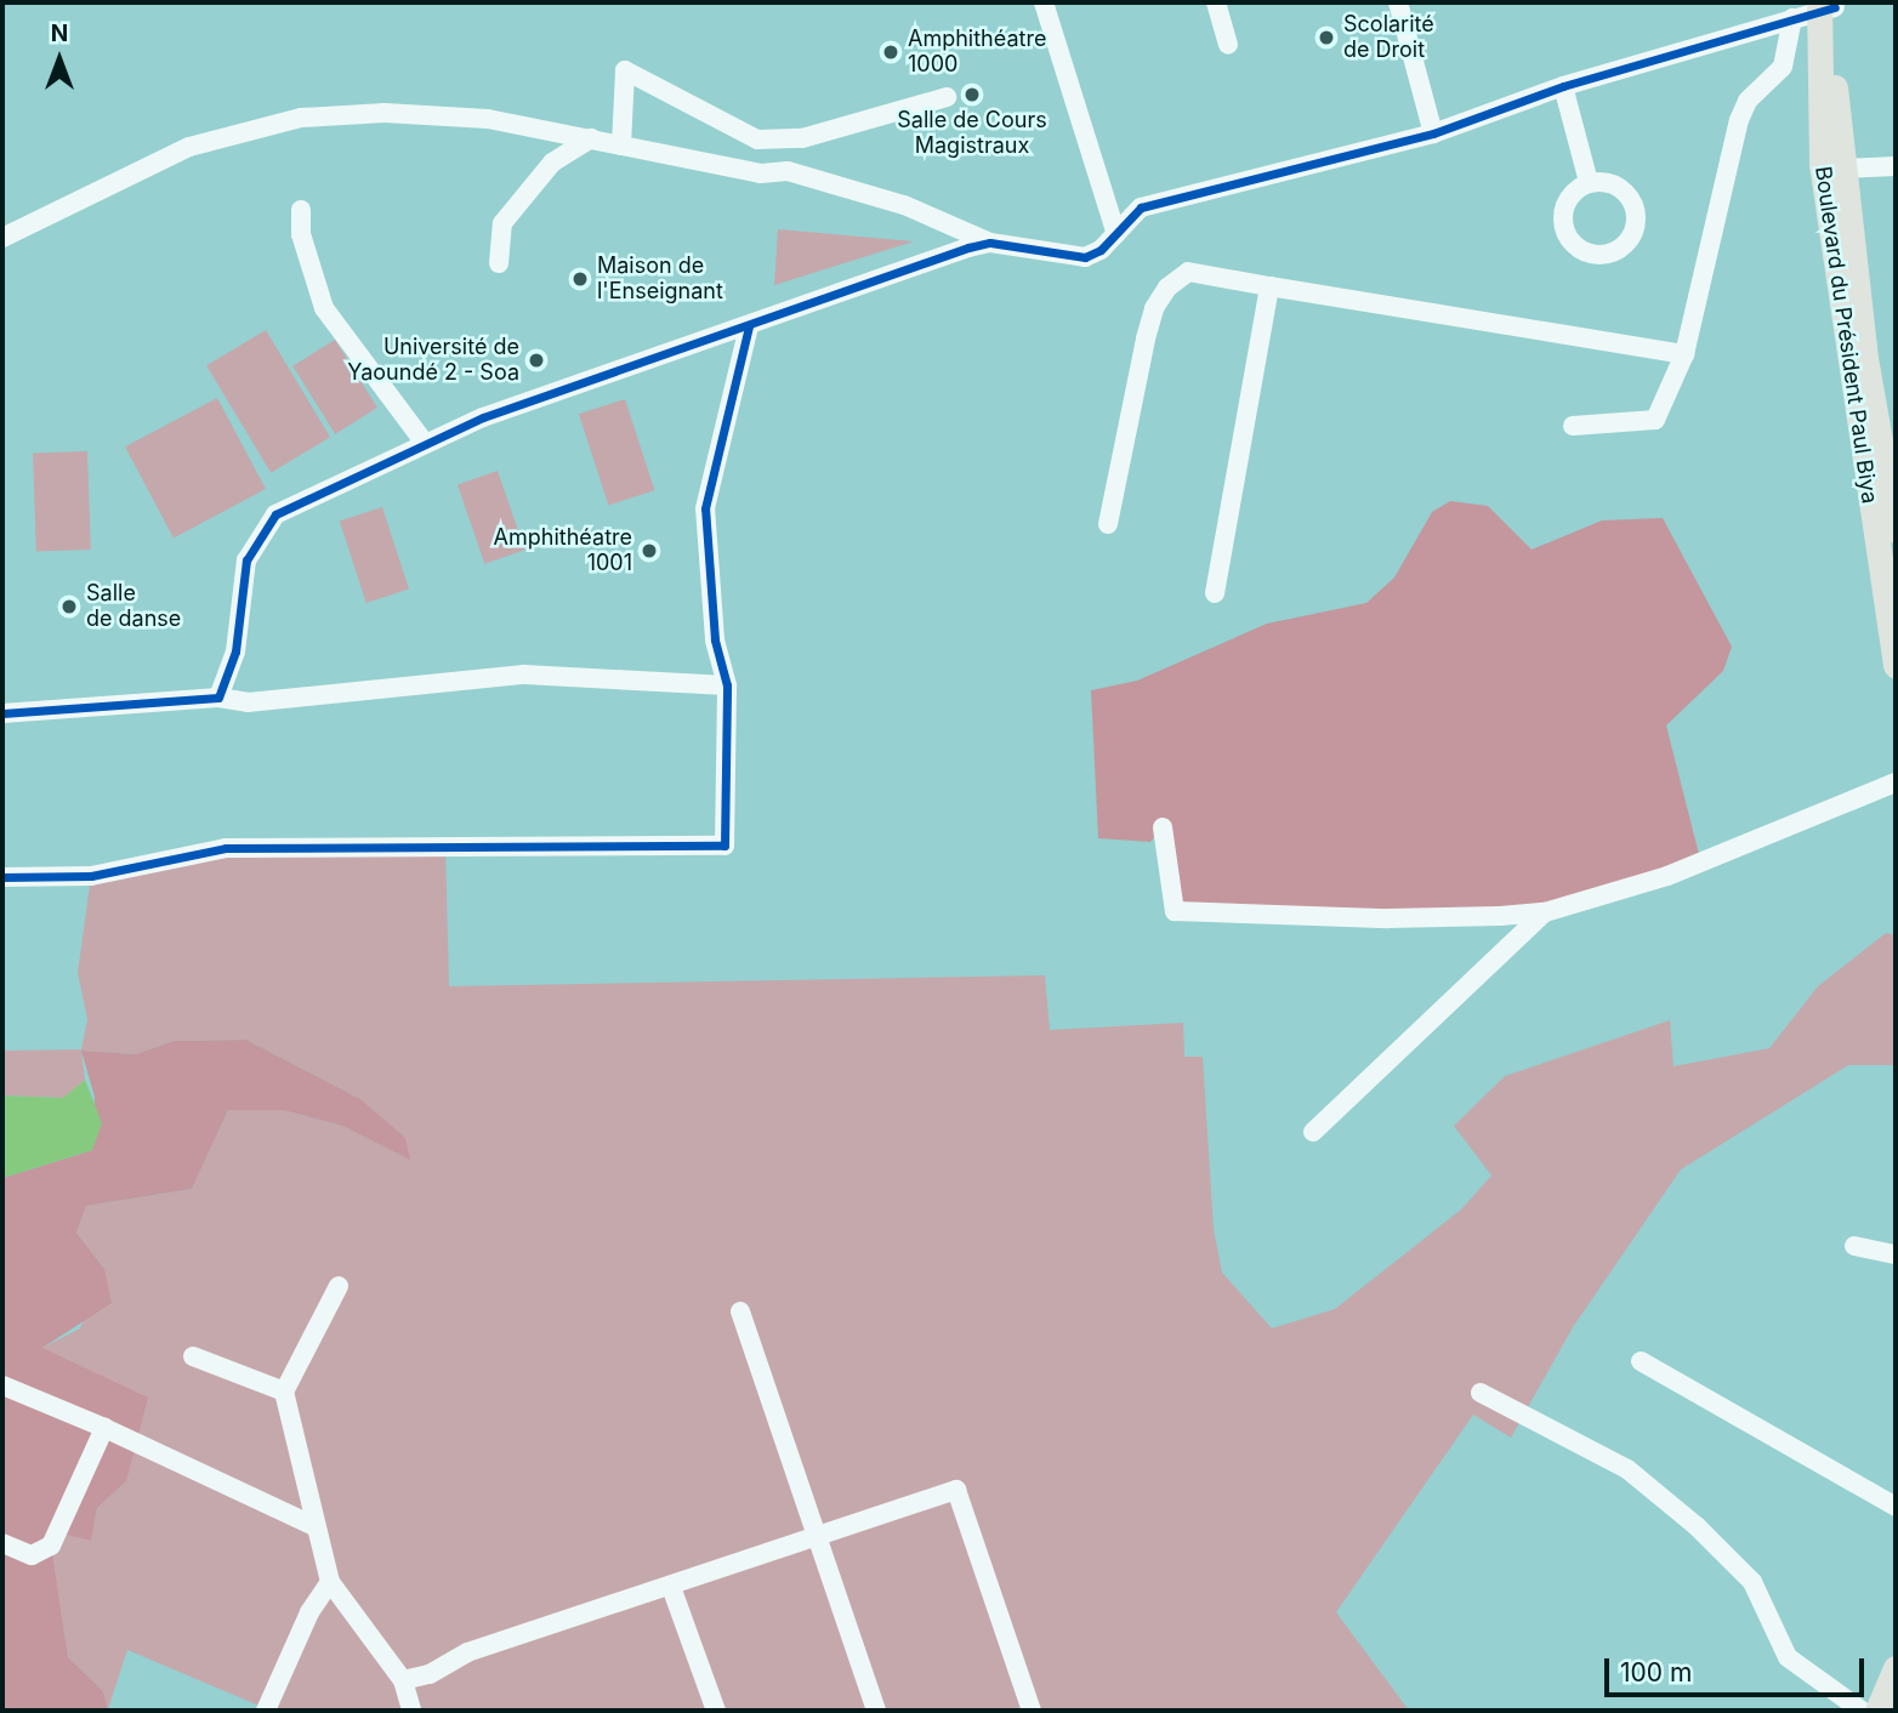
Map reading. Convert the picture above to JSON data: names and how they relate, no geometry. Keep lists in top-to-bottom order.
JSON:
{
  "streets": {
    "main road": ["Boulevard du Président Paul Biya"]
  },
  "places": [
    "Scolarité de Droit",
    "Amphithéatre 1000",
    "Salle de Cours Magistraux",
    "Maison de l'Enseignant",
    "Université de Yaoundé 2 - Soa",
    "Amphithéatre 1001",
    "Salle de danse"
  ],
  "scale_bar": "100 m",
  "north": "top"
}
